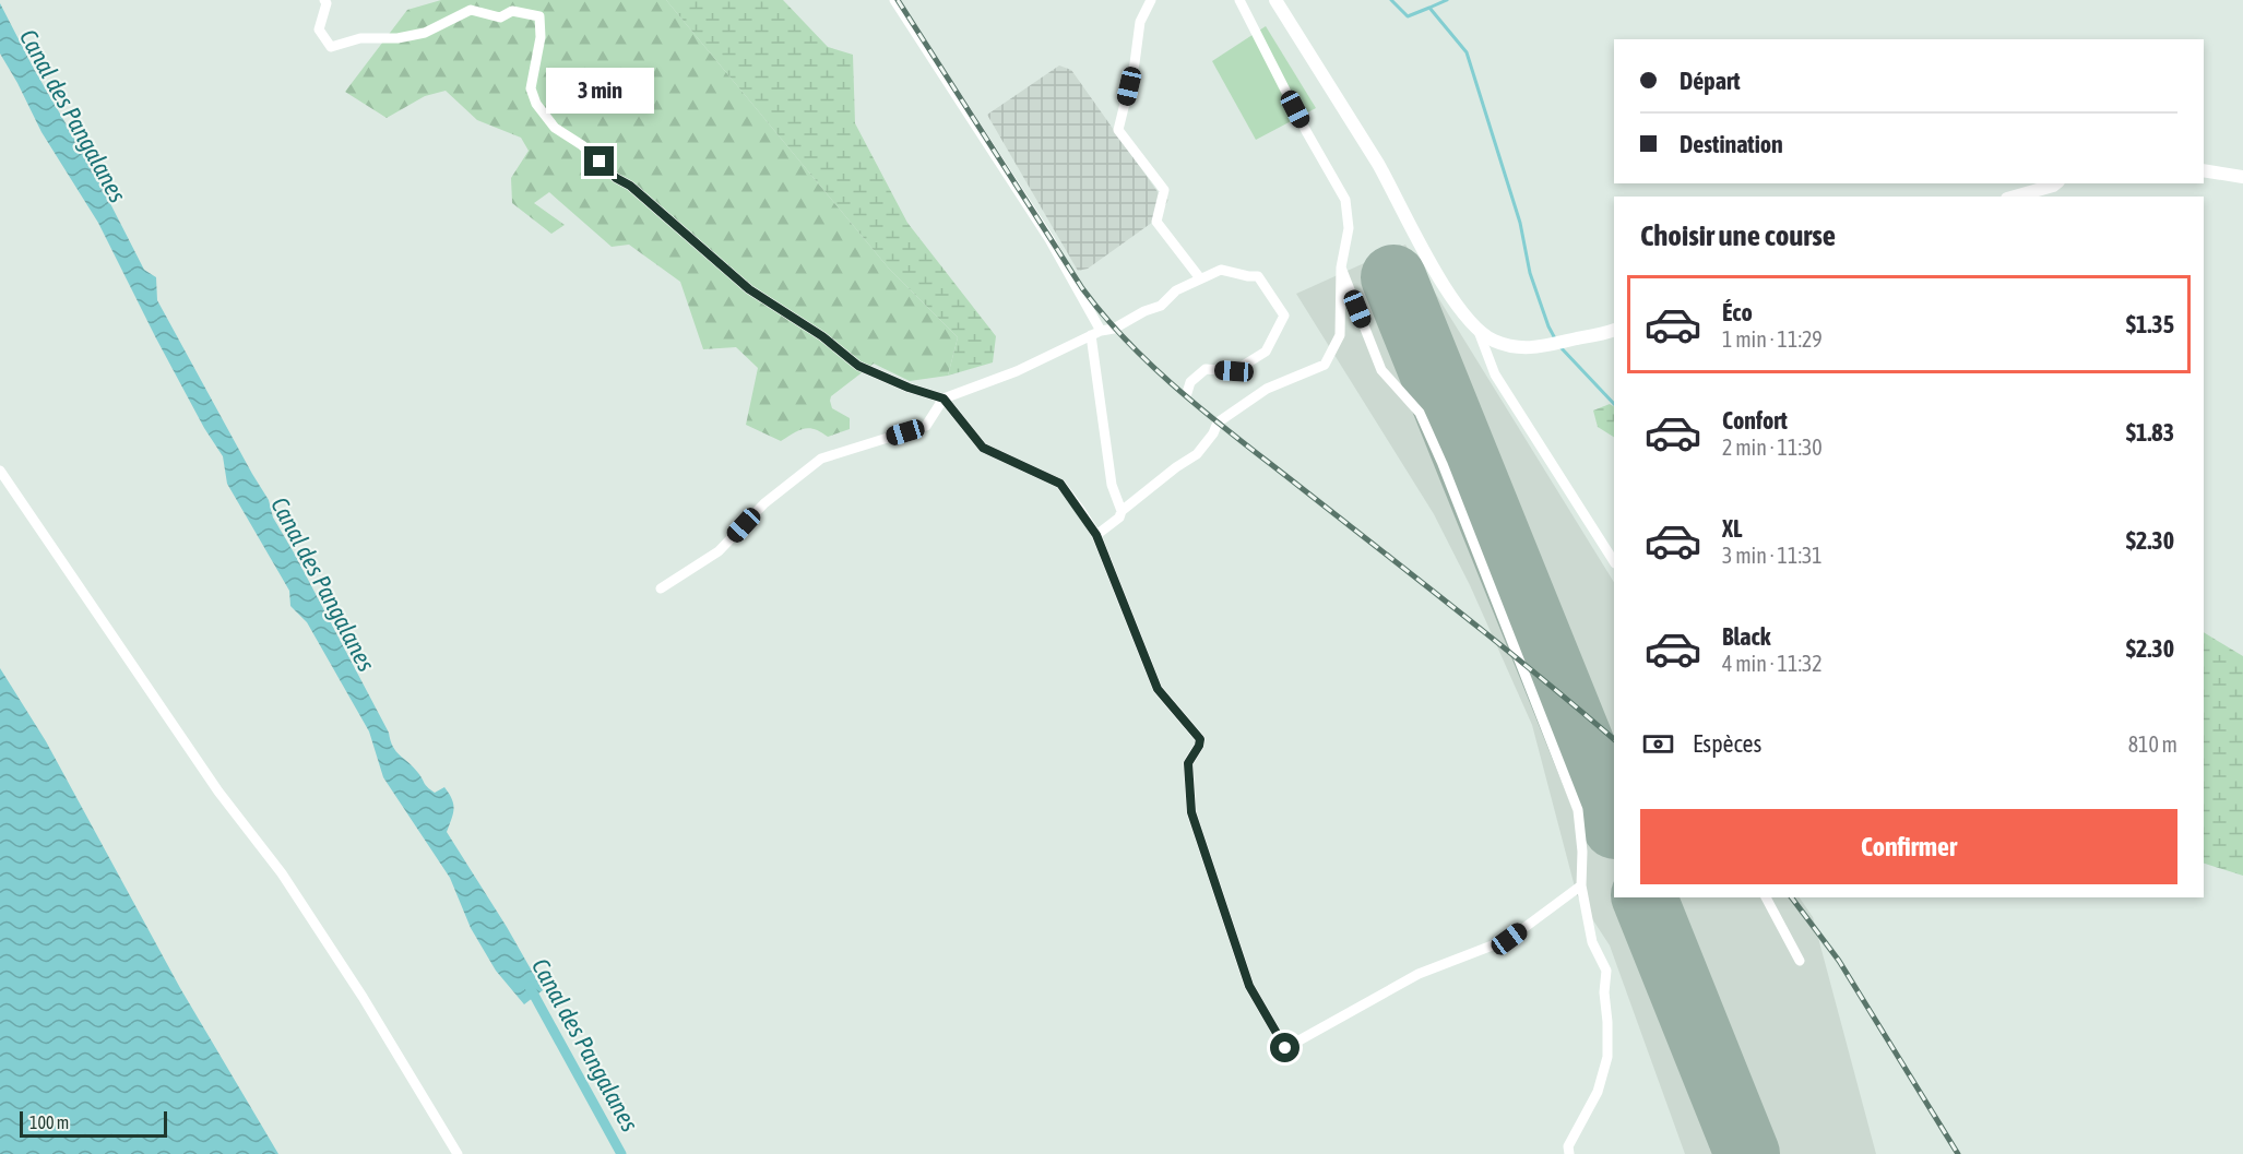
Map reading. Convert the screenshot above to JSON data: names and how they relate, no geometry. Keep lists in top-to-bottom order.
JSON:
{
  "water": ["Canal des Pangalanes"],
  "scale_bar": "100 m",
  "page": {
    "banner": ["Départ", "Destination"],
    "bubble": "3 min",
    "heading": "Choisir une course",
    "list": [
      {
        "name": "Éco",
        "note": "1 min · 11:29",
        "value": "$1.35"
      },
      {
        "name": "Confort",
        "note": "2 min · 11:30",
        "value": "$1.83"
      },
      {
        "name": "XL",
        "note": "3 min · 11:31",
        "value": "$2.30"
      },
      {
        "name": "Black",
        "note": "4 min · 11:32",
        "value": "$2.30"
      }
    ],
    "pay": ["Espèces", "810 m"],
    "buttons": "Confirmer",
    "scale": "100 m"
  }
}
